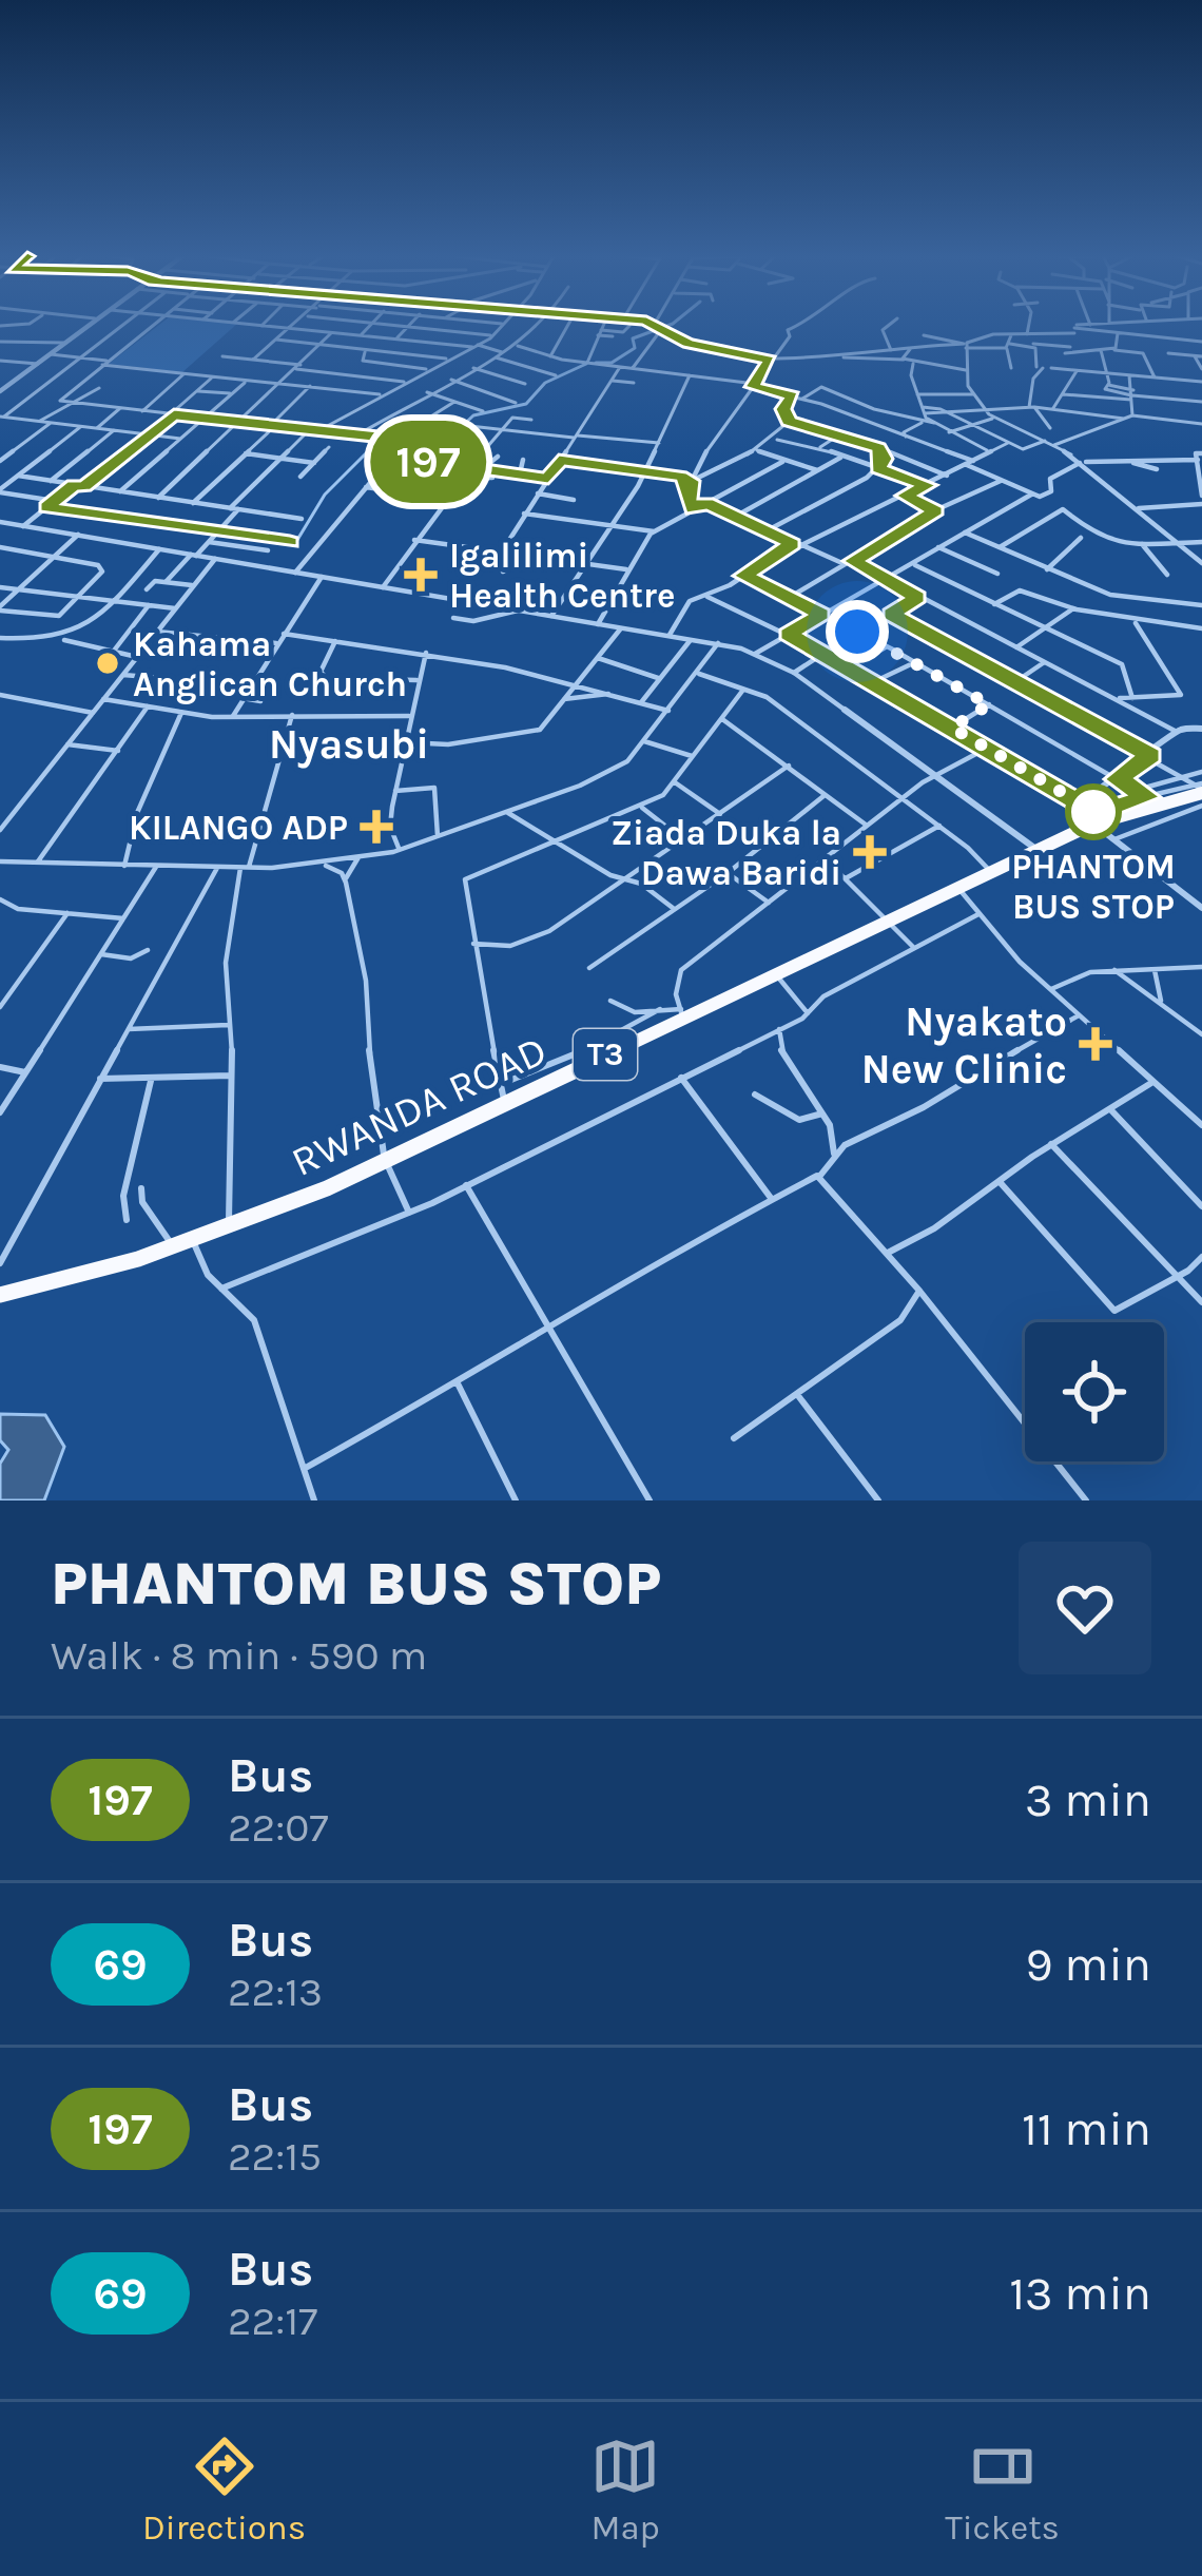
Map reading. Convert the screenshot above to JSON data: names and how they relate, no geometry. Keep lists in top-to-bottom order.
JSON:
{
  "streets": {
    "highway": ["T3", "RWANDA ROAD"]
  },
  "districts": ["Nyasubi"],
  "places": {
    "health": [
      "Igalilimi Health Centre",
      "KILANGO ADP",
      "Ziada Duka la Dawa Baridi",
      "Nyakato New Clinic"
    ],
    "other": ["Kahama Anglican Church", "PHANTOM BUS STOP"]
  },
  "lines": ["bus line 197"],
  "page": {
    "on_map": "197",
    "heading": ["PHANTOM BUS STOP", "Walk · 8 min · 590 m"],
    "list": [
      {
        "mark": "197",
        "name": "Bus",
        "note": "22:07",
        "value": "3 min"
      },
      {
        "mark": "69",
        "name": "Bus",
        "note": "22:13",
        "value": "9 min"
      },
      {
        "mark": "197",
        "name": "Bus",
        "note": "22:15",
        "value": "11 min"
      },
      {
        "mark": "69",
        "name": "Bus",
        "note": "22:17",
        "value": "13 min"
      }
    ],
    "tabs": ["Directions", "Map", "Tickets"]
  }
}
